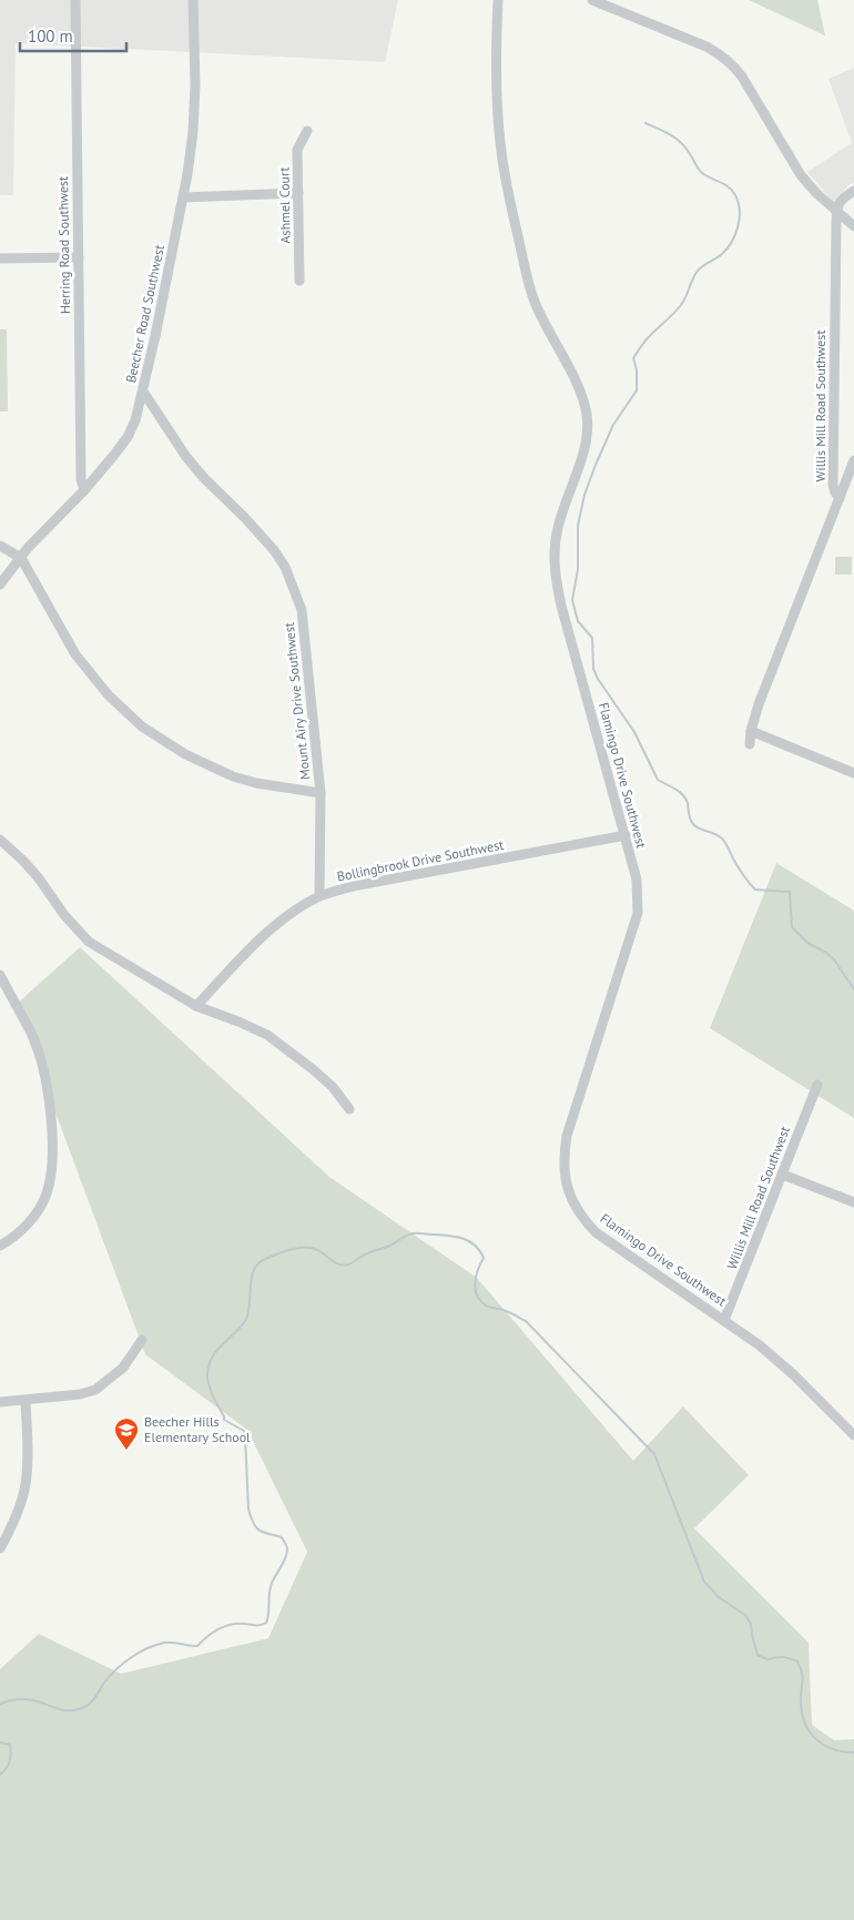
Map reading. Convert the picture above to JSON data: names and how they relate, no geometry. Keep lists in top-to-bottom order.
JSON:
{
  "streets": {
    "street": [
      "Ashmel Court",
      "Herring Road Southwest",
      "Beecher Road Southwest",
      "Willis Mill Road Southwest",
      "Mount Airy Drive Southwest",
      "Flamingo Drive Southwest",
      "Bollingbrook Drive Southwest"
    ]
  },
  "crossings": [
    ["Herring Road Southwest", "Beecher Road Southwest"],
    ["Beecher Road Southwest", "Mount Airy Drive Southwest"],
    ["Willis Mill Road Southwest", "Flamingo Drive Southwest"],
    ["Mount Airy Drive Southwest", "Bollingbrook Drive Southwest"],
    ["Flamingo Drive Southwest", "Bollingbrook Drive Southwest"]
  ],
  "places": {
    "school or university": ["Beecher Hills Elementary School"]
  },
  "scale_bar": "100 m"
}
